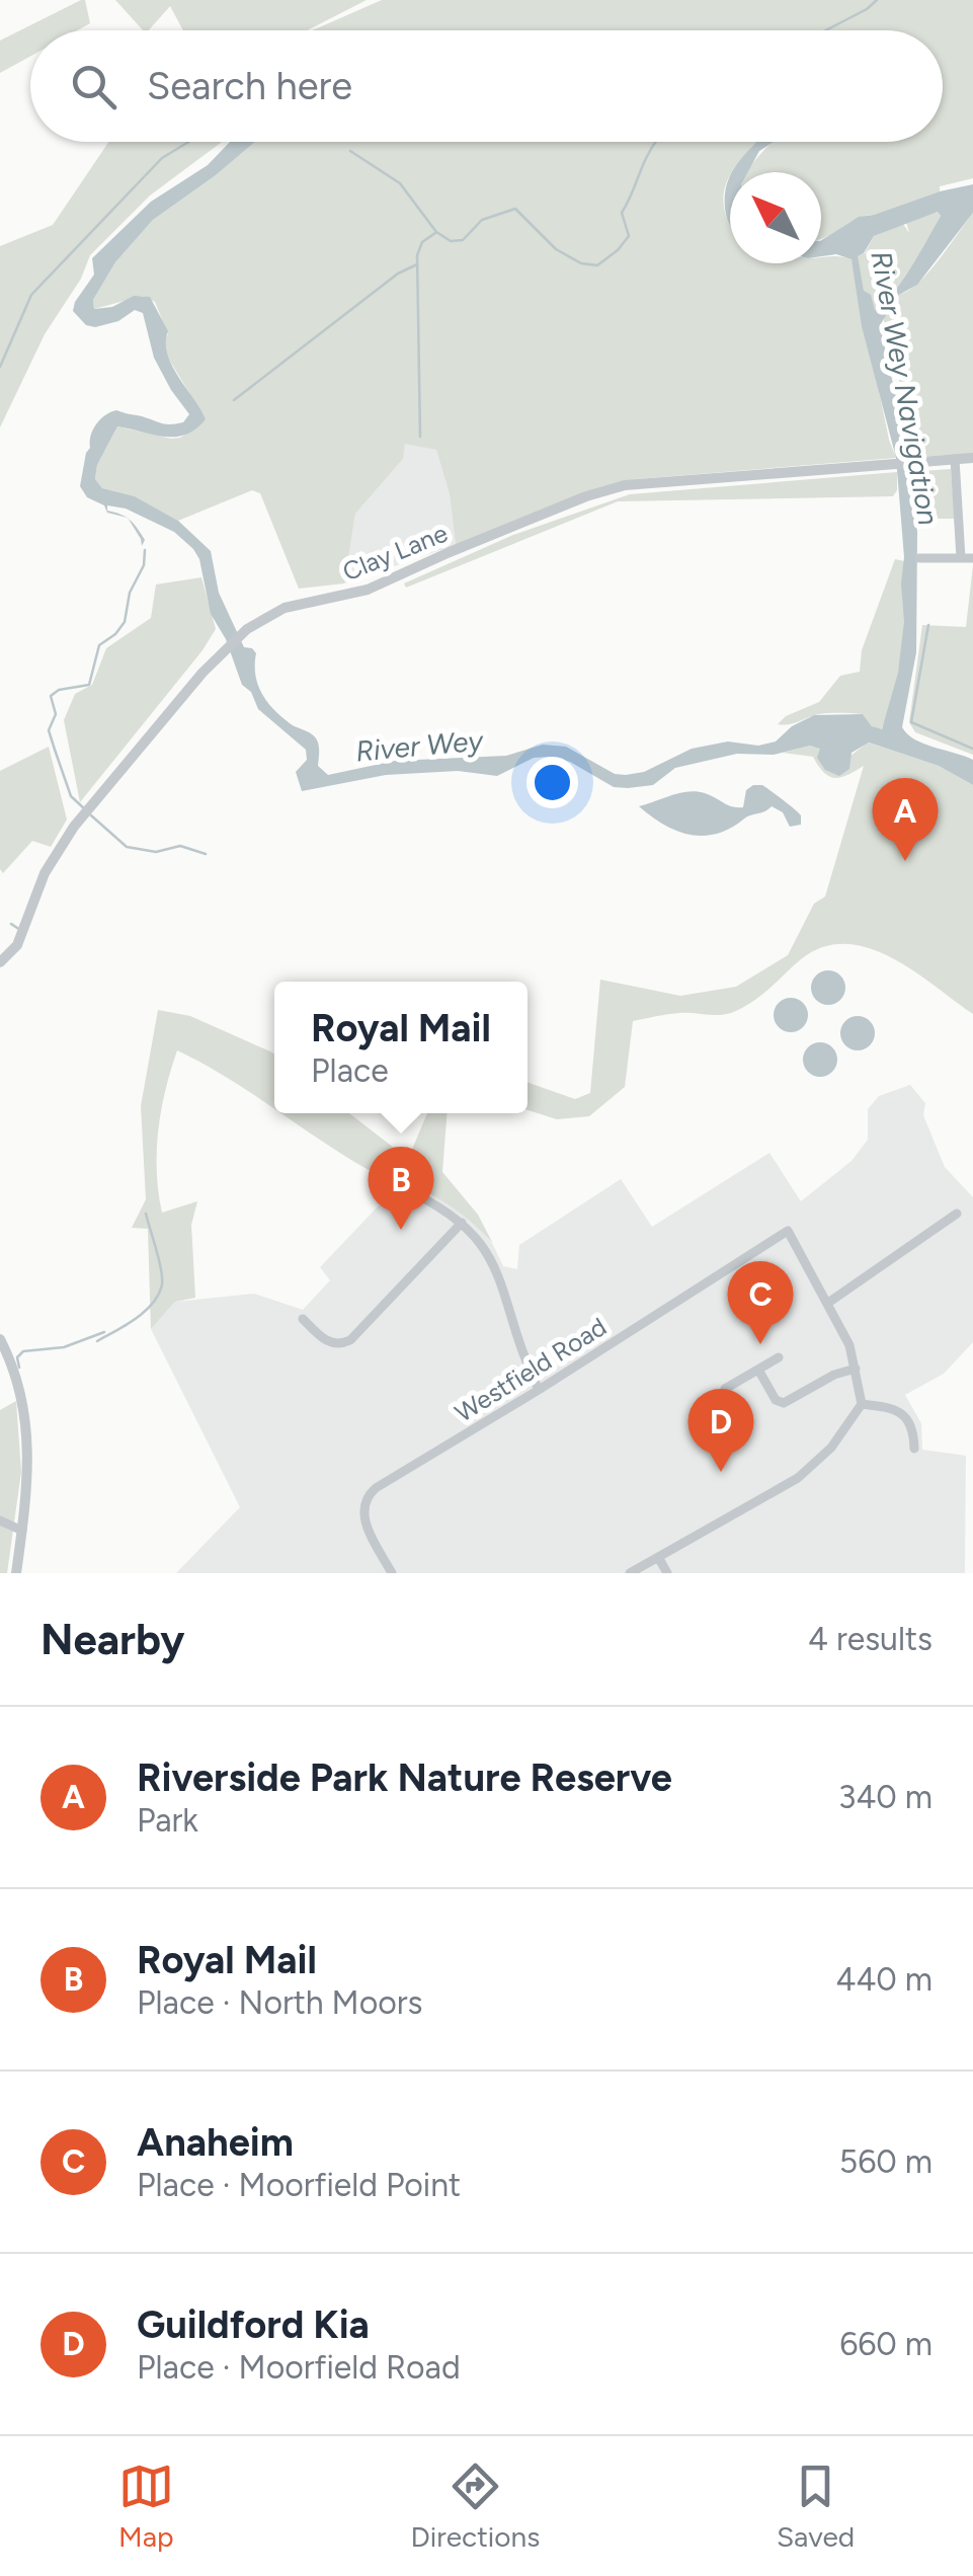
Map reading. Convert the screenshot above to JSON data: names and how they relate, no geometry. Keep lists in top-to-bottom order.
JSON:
{
  "streets": {
    "street": ["Clay Lane", "Westfield Road"]
  },
  "water": ["River Wey Navigation", "River Wey"],
  "north": "top left",
  "page": {
    "search": "Search here",
    "pins": [
      "A",
      "B",
      "C",
      "D"
    ],
    "popup": ["Royal Mail", "Place"],
    "heading": ["Nearby", "4 results"],
    "list": [
      {
        "mark": "A",
        "name": "Riverside Park Nature Reserve",
        "note": "Park",
        "value": "340 m"
      },
      {
        "mark": "B",
        "name": "Royal Mail",
        "note": "Place · North Moors",
        "value": "440 m"
      },
      {
        "mark": "C",
        "name": "Anaheim",
        "note": "Place · Moorfield Point",
        "value": "560 m"
      },
      {
        "mark": "D",
        "name": "Guildford Kia",
        "note": "Place · Moorfield Road",
        "value": "660 m"
      }
    ],
    "nav": ["Map", "Directions", "Saved"]
  }
}
